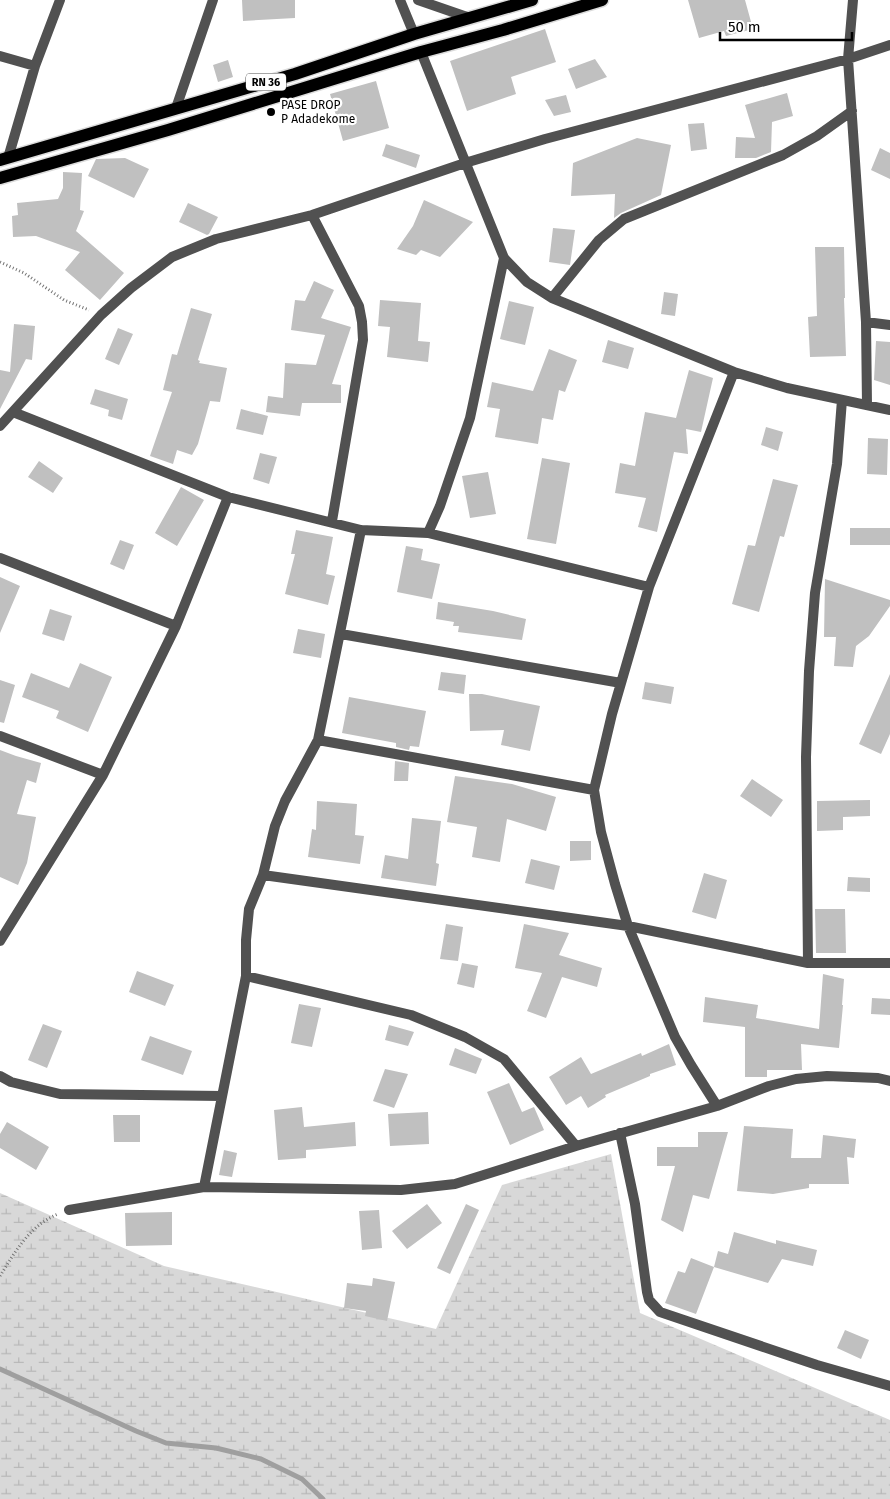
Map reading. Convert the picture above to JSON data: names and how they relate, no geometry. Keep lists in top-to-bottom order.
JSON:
{
  "streets": {
    "main road": ["RN 36"]
  },
  "places": ["PASE DROP P Adadekome"],
  "scale_bar": "50 m"
}
